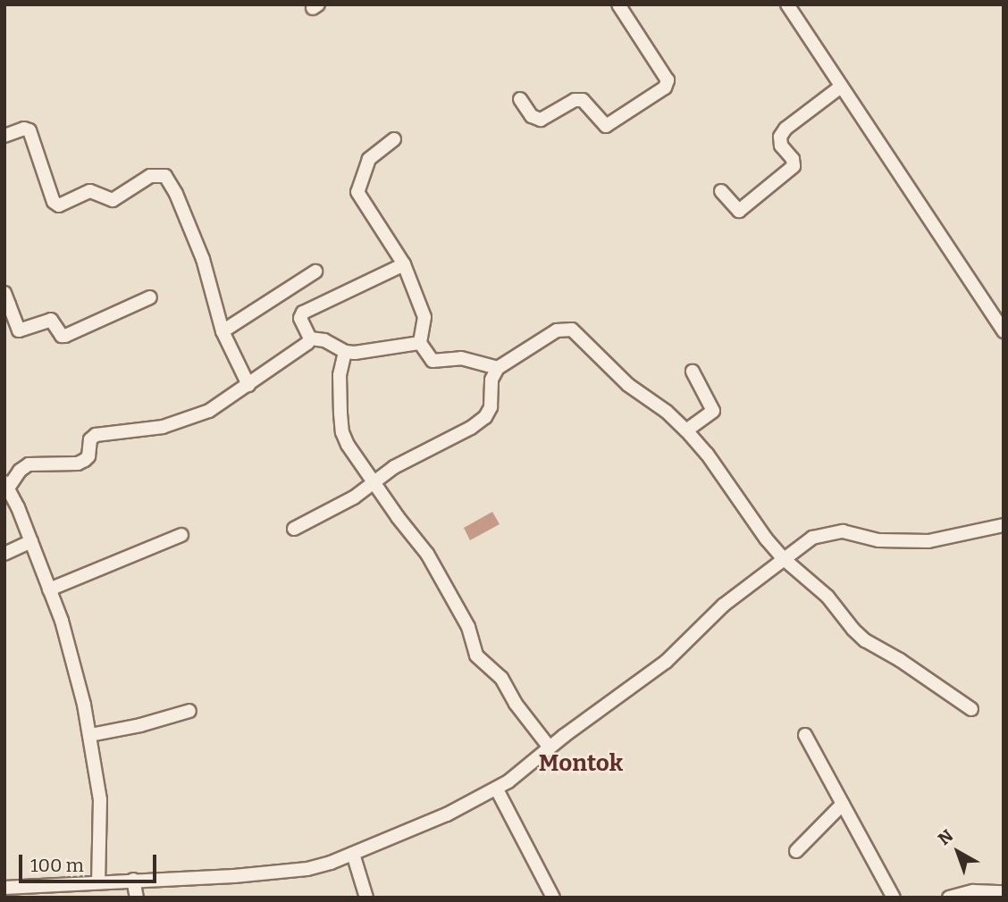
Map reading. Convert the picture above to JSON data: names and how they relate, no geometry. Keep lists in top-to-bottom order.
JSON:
{
  "districts": ["Montok"],
  "scale_bar": "100 m",
  "north": "top left"
}
